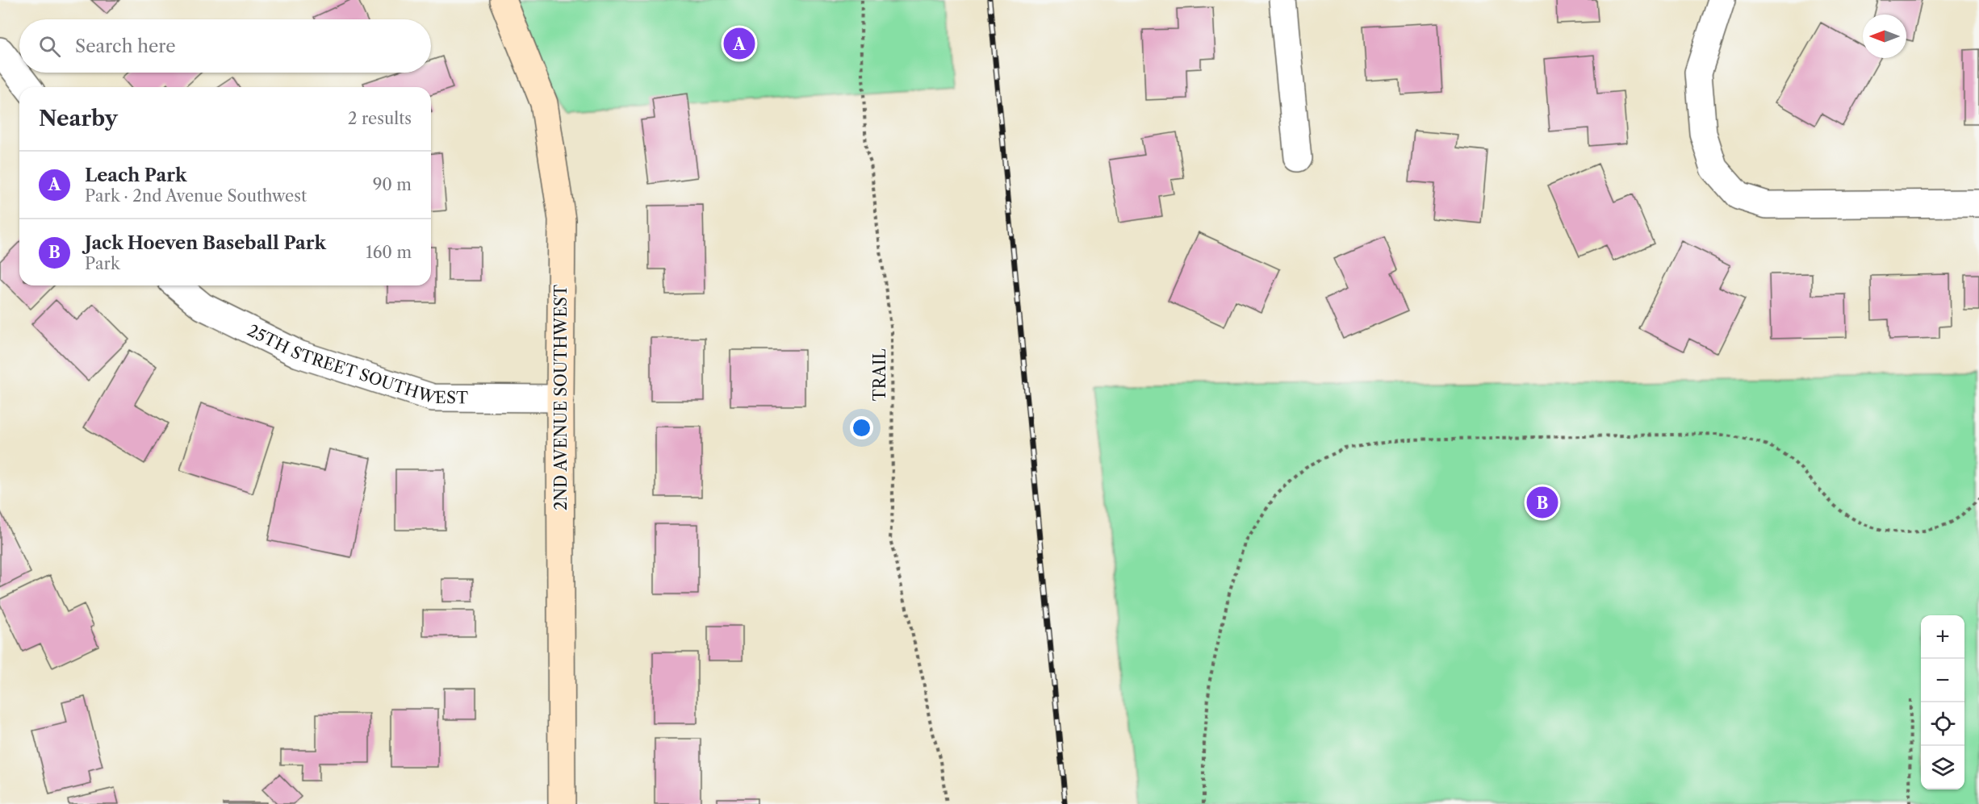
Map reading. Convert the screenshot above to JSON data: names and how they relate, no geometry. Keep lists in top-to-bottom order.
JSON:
{
  "streets": {
    "street": ["25TH STREET SOUTHWEST", "2ND AVENUE SOUTHWEST"],
    "path": ["TRAIL"]
  },
  "crossings": [
    ["25TH STREET SOUTHWEST", "2ND AVENUE SOUTHWEST"]
  ],
  "north": "left",
  "page": {
    "search": "Search here",
    "pins": ["A", "B"],
    "heading": ["Nearby", "2 results"],
    "list": [
      {
        "mark": "A",
        "name": "Leach Park",
        "note": "Park · 2nd Avenue Southwest",
        "value": "90 m"
      },
      {
        "mark": "B",
        "name": "Jack Hoeven Baseball Park",
        "note": "Park",
        "value": "160 m"
      }
    ],
    "map_buttons": ["+", "−"]
  }
}
